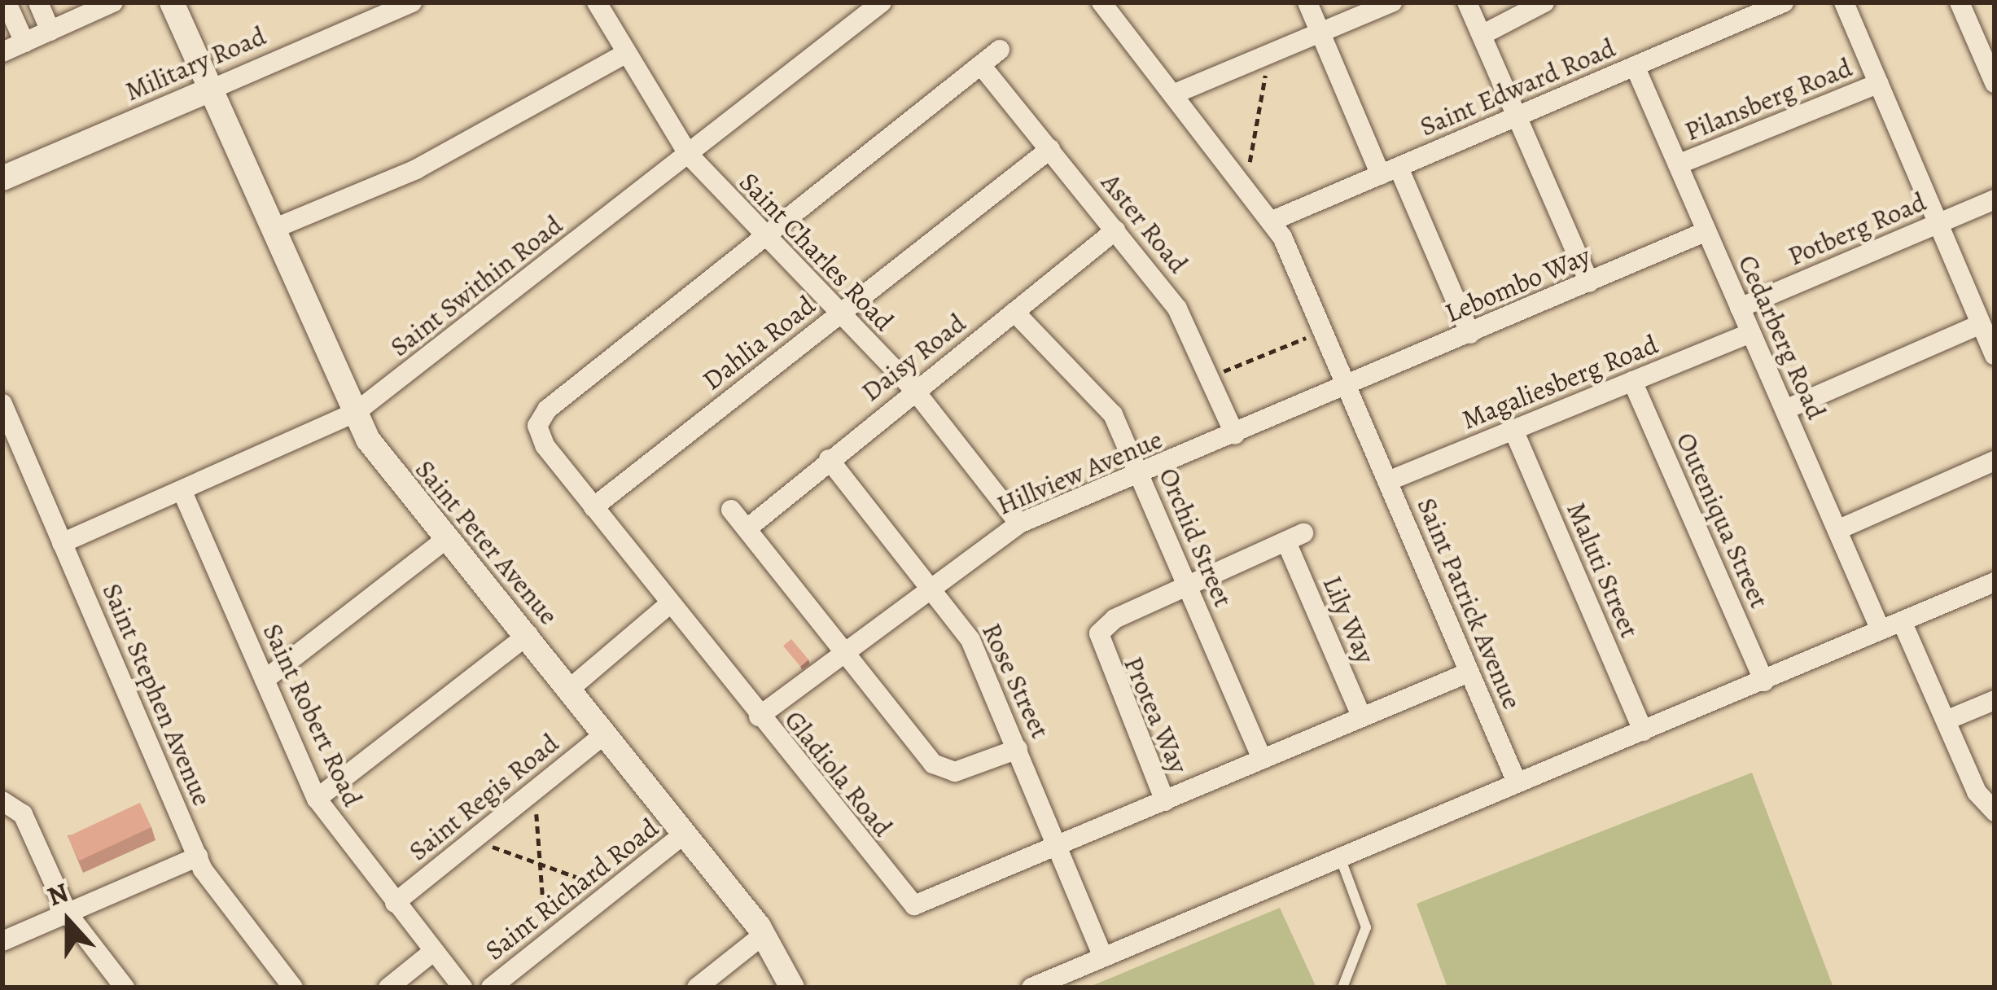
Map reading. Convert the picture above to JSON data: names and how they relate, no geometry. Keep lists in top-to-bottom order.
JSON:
{
  "streets": {
    "street": [
      "Military Road",
      "Saint Edward Road",
      "Pilansberg Road",
      "Aster Road",
      "Potberg Road",
      "Saint Charles Road",
      "Lebombo Way",
      "Saint Swithin Road",
      "Cedarberg Road",
      "Dahlia Road",
      "Daisy Road",
      "Magaliesberg Road",
      "Hillview Avenue",
      "Outeniqua Street",
      "Orchid Street",
      "Saint Peter Avenue",
      "Maluti Street",
      "Saint Patrick Avenue",
      "Lily Way",
      "Rose Street",
      "Saint Stephen Avenue",
      "Saint Robert Road",
      "Protea Way",
      "Gladiola Road",
      "Saint Regis Road",
      "Saint Richard Road"
    ]
  },
  "crossings": [
    ["Military Road", "Saint Peter Avenue"],
    ["Saint Edward Road", "Cedarberg Road"],
    ["Saint Edward Road", "Saint Patrick Avenue"],
    ["Pilansberg Road", "Cedarberg Road"],
    ["Aster Road", "Dahlia Road"],
    ["Aster Road", "Daisy Road"],
    ["Aster Road", "Hillview Avenue"],
    ["Potberg Road", "Cedarberg Road"],
    ["Saint Charles Road", "Saint Swithin Road"],
    ["Saint Charles Road", "Dahlia Road"],
    ["Saint Charles Road", "Daisy Road"],
    ["Saint Charles Road", "Hillview Avenue"],
    ["Saint Charles Road", "Gladiola Road"],
    ["Lebombo Way", "Cedarberg Road"],
    ["Lebombo Way", "Hillview Avenue"],
    ["Lebombo Way", "Saint Patrick Avenue"],
    ["Saint Swithin Road", "Saint Peter Avenue"],
    ["Saint Swithin Road", "Saint Stephen Avenue"],
    ["Saint Swithin Road", "Saint Robert Road"],
    ["Cedarberg Road", "Magaliesberg Road"],
    ["Dahlia Road", "Gladiola Road"],
    ["Daisy Road", "Orchid Street"],
    ["Daisy Road", "Rose Street"],
    ["Magaliesberg Road", "Outeniqua Street"],
    ["Magaliesberg Road", "Maluti Street"],
    ["Magaliesberg Road", "Saint Patrick Avenue"],
    ["Hillview Avenue", "Orchid Street"],
    ["Hillview Avenue", "Saint Patrick Avenue"],
    ["Hillview Avenue", "Rose Street"],
    ["Hillview Avenue", "Gladiola Road"],
    ["Orchid Street", "Lily Way"],
    ["Orchid Street", "Protea Way"],
    ["Orchid Street", "Gladiola Road"],
    ["Saint Peter Avenue", "Saint Regis Road"],
    ["Saint Peter Avenue", "Saint Richard Road"],
    ["Saint Patrick Avenue", "Gladiola Road"],
    ["Lily Way", "Protea Way"],
    ["Lily Way", "Gladiola Road"],
    ["Rose Street", "Gladiola Road"],
    ["Saint Robert Road", "Saint Regis Road"],
    ["Protea Way", "Gladiola Road"]
  ],
  "north": "top"
}
